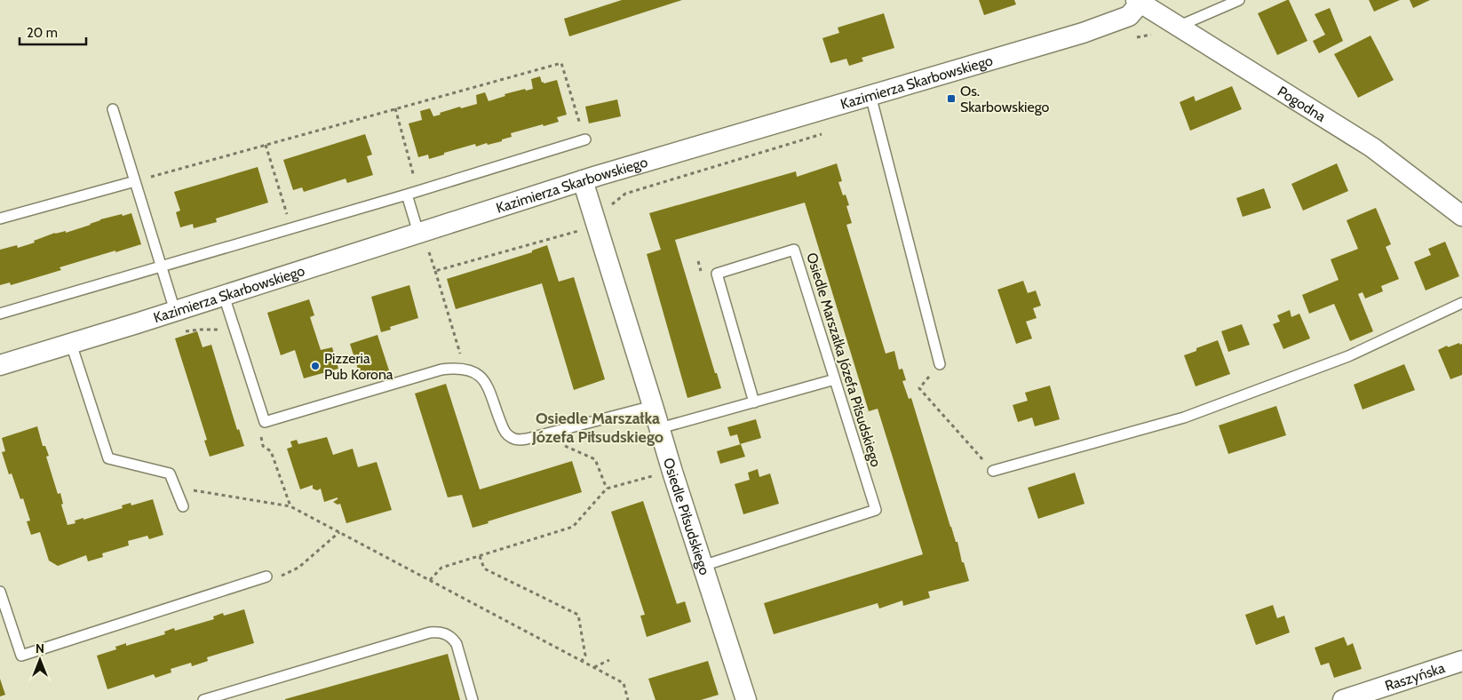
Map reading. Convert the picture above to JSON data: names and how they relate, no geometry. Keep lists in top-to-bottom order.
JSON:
{
  "streets": {
    "street": [
      "Kazimierza Skarbowskiego",
      "Pogodna",
      "Osiedle Piłsudskiego",
      "Raszyńska"
    ],
    "lane": ["Osiedle Marszałka Józefa Piłsudskiego"]
  },
  "crossings": [
    ["Kazimierza Skarbowskiego", "Pogodna"],
    ["Kazimierza Skarbowskiego", "Osiedle Piłsudskiego"],
    ["Osiedle Marszałka Józefa Piłsudskiego", "Osiedle Piłsudskiego"]
  ],
  "districts": ["Osiedle Marszałka Józefa Piłsudskiego"],
  "places": {
    "transit": ["Os. Skarbowskiego"],
    "other": ["Pizzeria Pub Korona"]
  },
  "scale_bar": "20 m",
  "north": "top"
}
